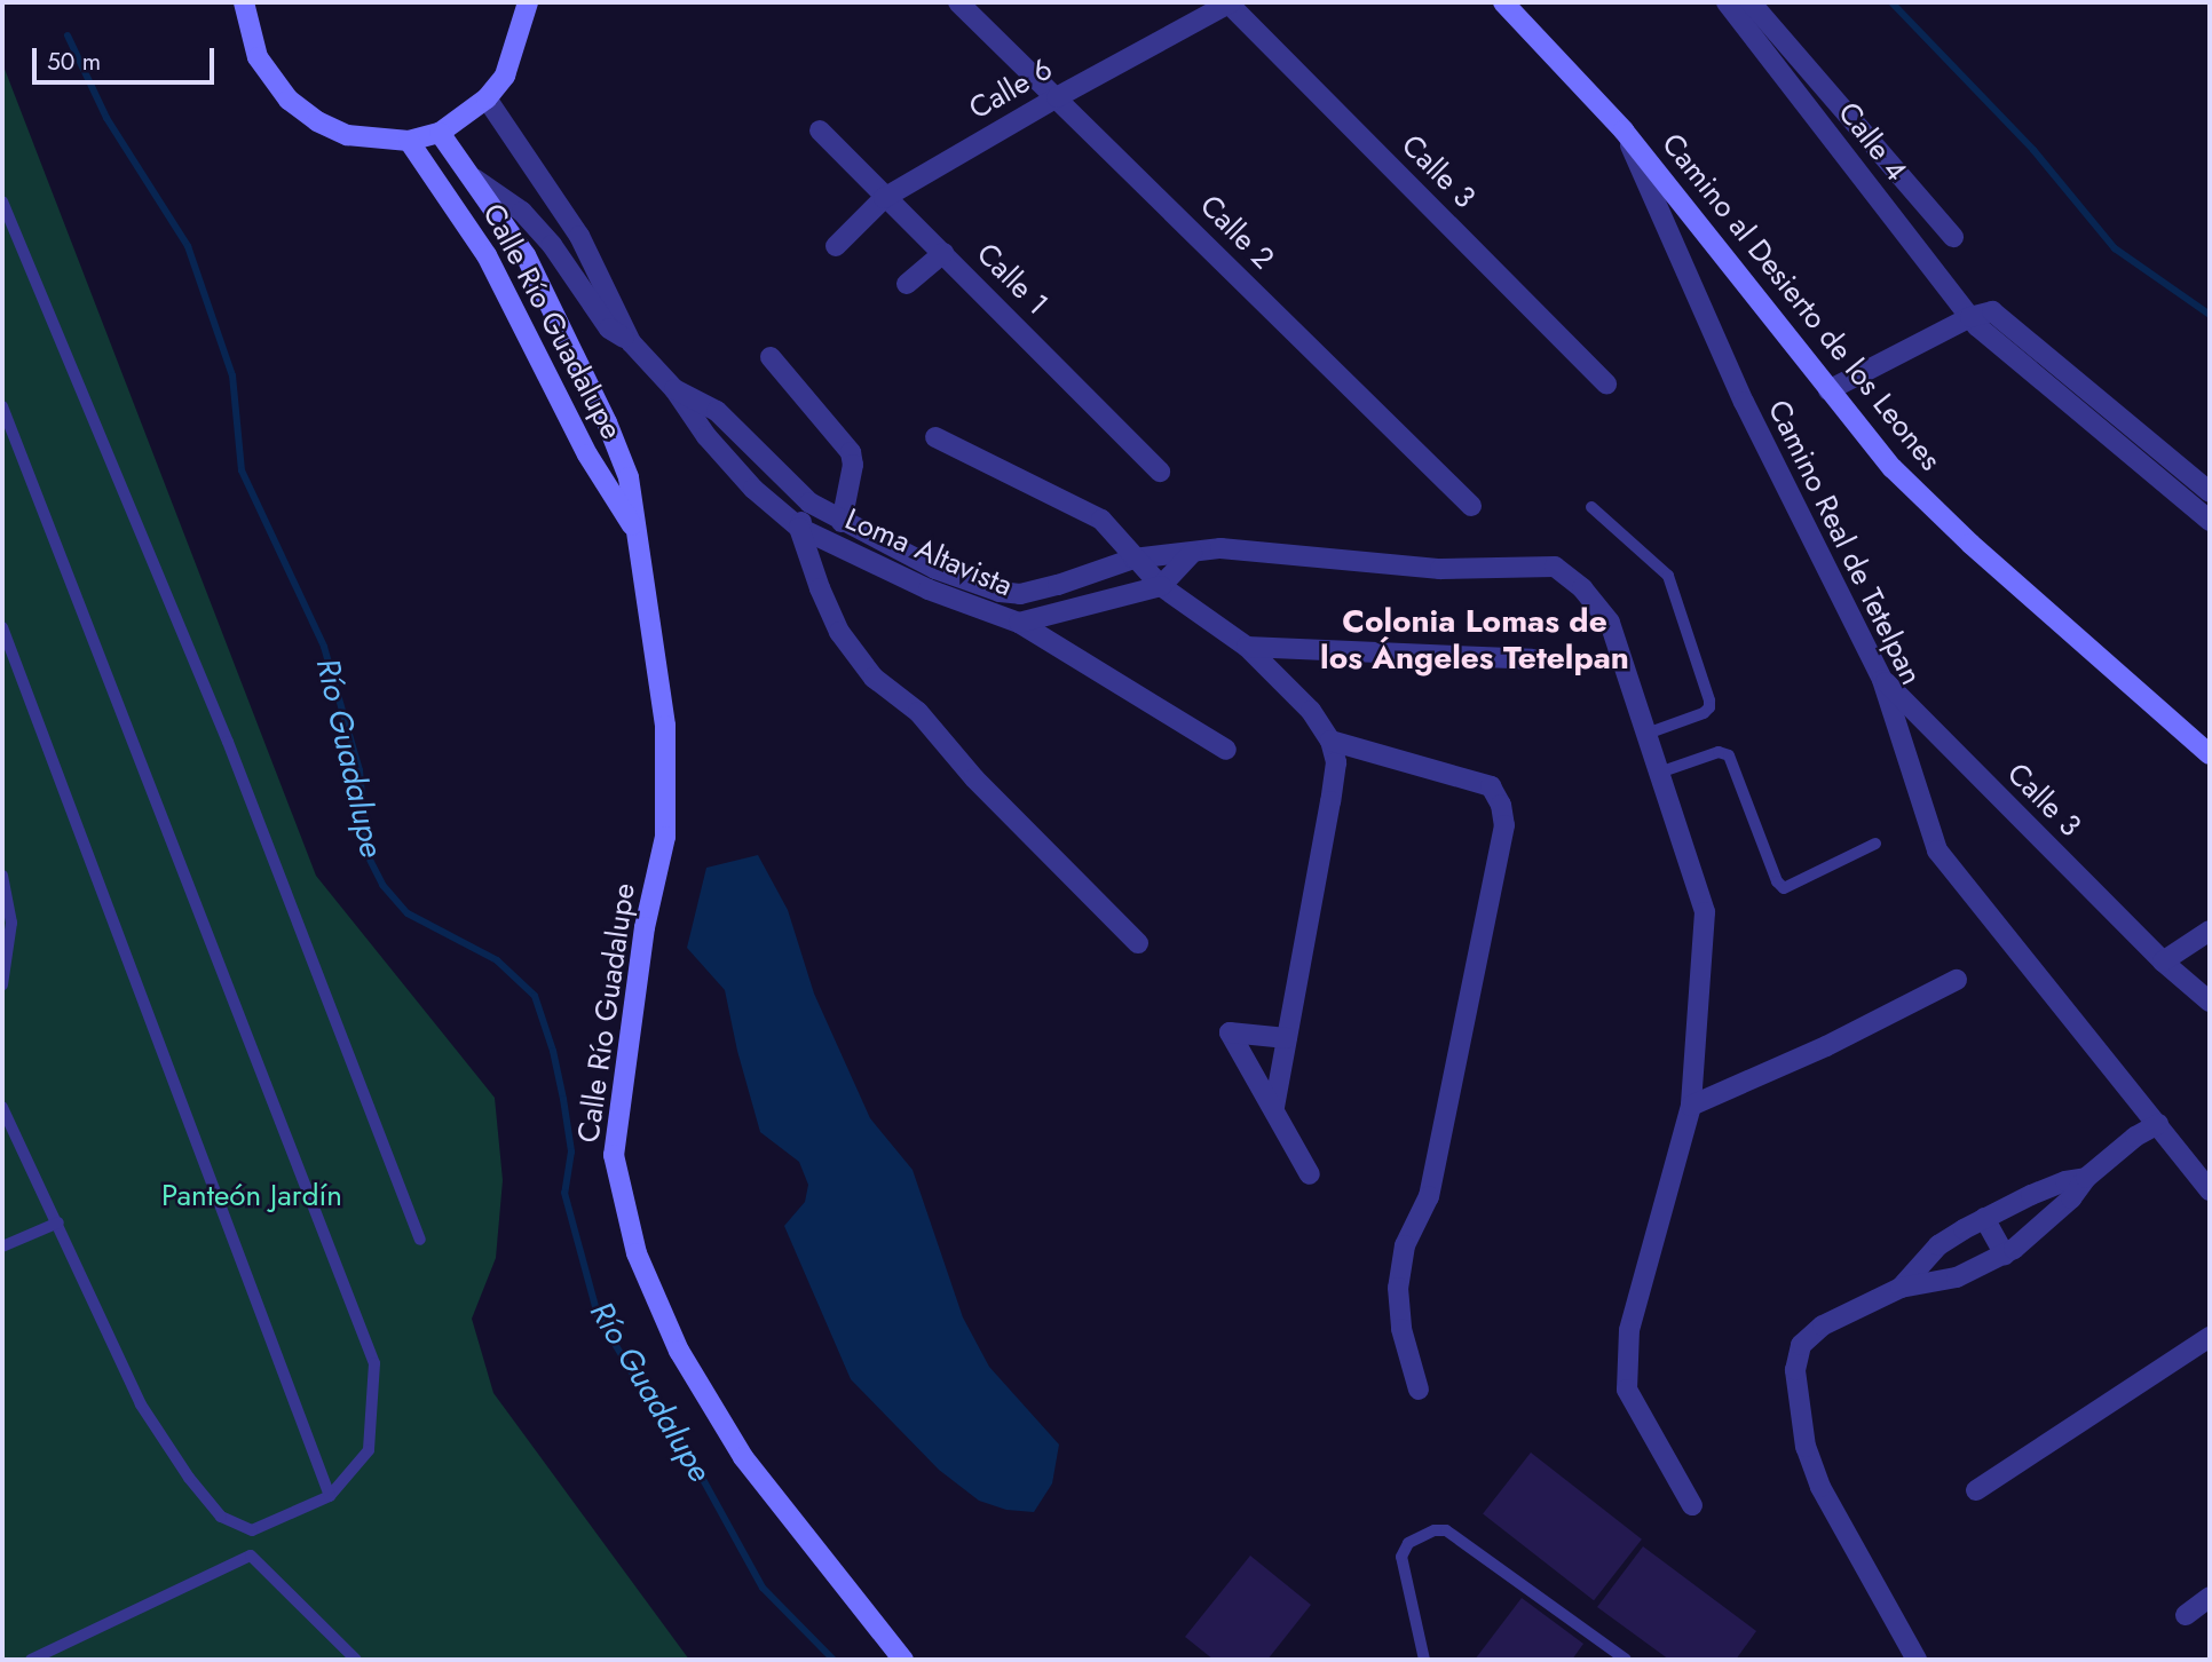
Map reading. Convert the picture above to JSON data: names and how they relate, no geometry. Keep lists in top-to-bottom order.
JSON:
{
  "streets": {
    "street": [
      "Calle 6",
      "Calle 4",
      "Calle 3",
      "Calle 2",
      "Calle 1",
      "Camino al Desierto de los Leones",
      "Calle Río Guadalupe",
      "Camino Real de Tetelpan",
      "Loma Altavista"
    ]
  },
  "crossings": [
    ["Calle 6", "Calle 3"],
    ["Calle 6", "Calle 2"],
    ["Calle 6", "Calle 1"],
    ["Calle 3", "Camino Real de Tetelpan"],
    ["Camino al Desierto de los Leones", "Camino Real de Tetelpan"],
    ["Calle Río Guadalupe", "Loma Altavista"]
  ],
  "districts": ["Colonia Lomas de los Ángeles Tetelpan"],
  "water": ["Río Guadalupe"],
  "parks": ["Panteón Jardín"],
  "scale_bar": "50 m"
}
